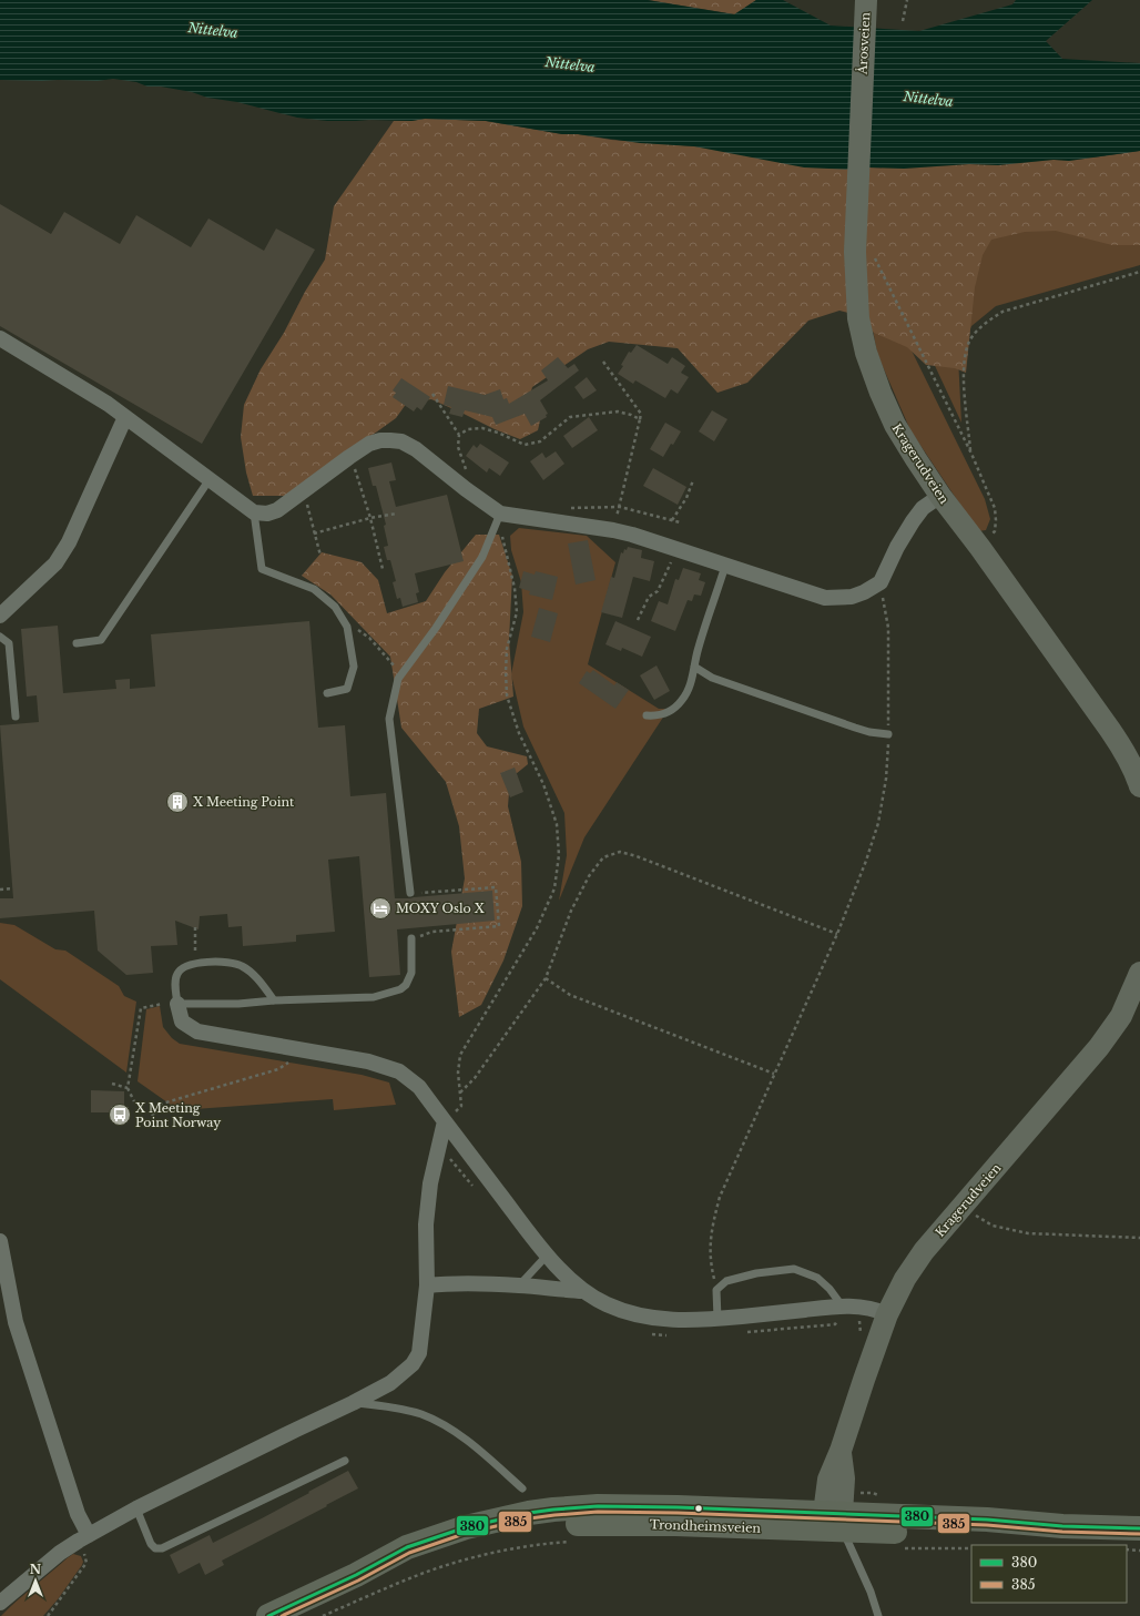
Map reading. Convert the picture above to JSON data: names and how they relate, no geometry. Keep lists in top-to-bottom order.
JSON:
{
  "streets": {
    "main road": ["Årosveien", "Kragerudveien", "Trondheimsveien"]
  },
  "crossings": [
    ["Årosveien", "Kragerudveien"],
    ["Kragerudveien", "Trondheimsveien"]
  ],
  "water": ["Nittelva"],
  "places": {
    "building": ["X Meeting Point"],
    "hotel": ["MOXY Oslo X"],
    "bus stop": ["X Meeting Point Norway"]
  },
  "lines": ["transit line 380", "transit line 385"],
  "legend": ["380", "385"],
  "north": "top"
}
